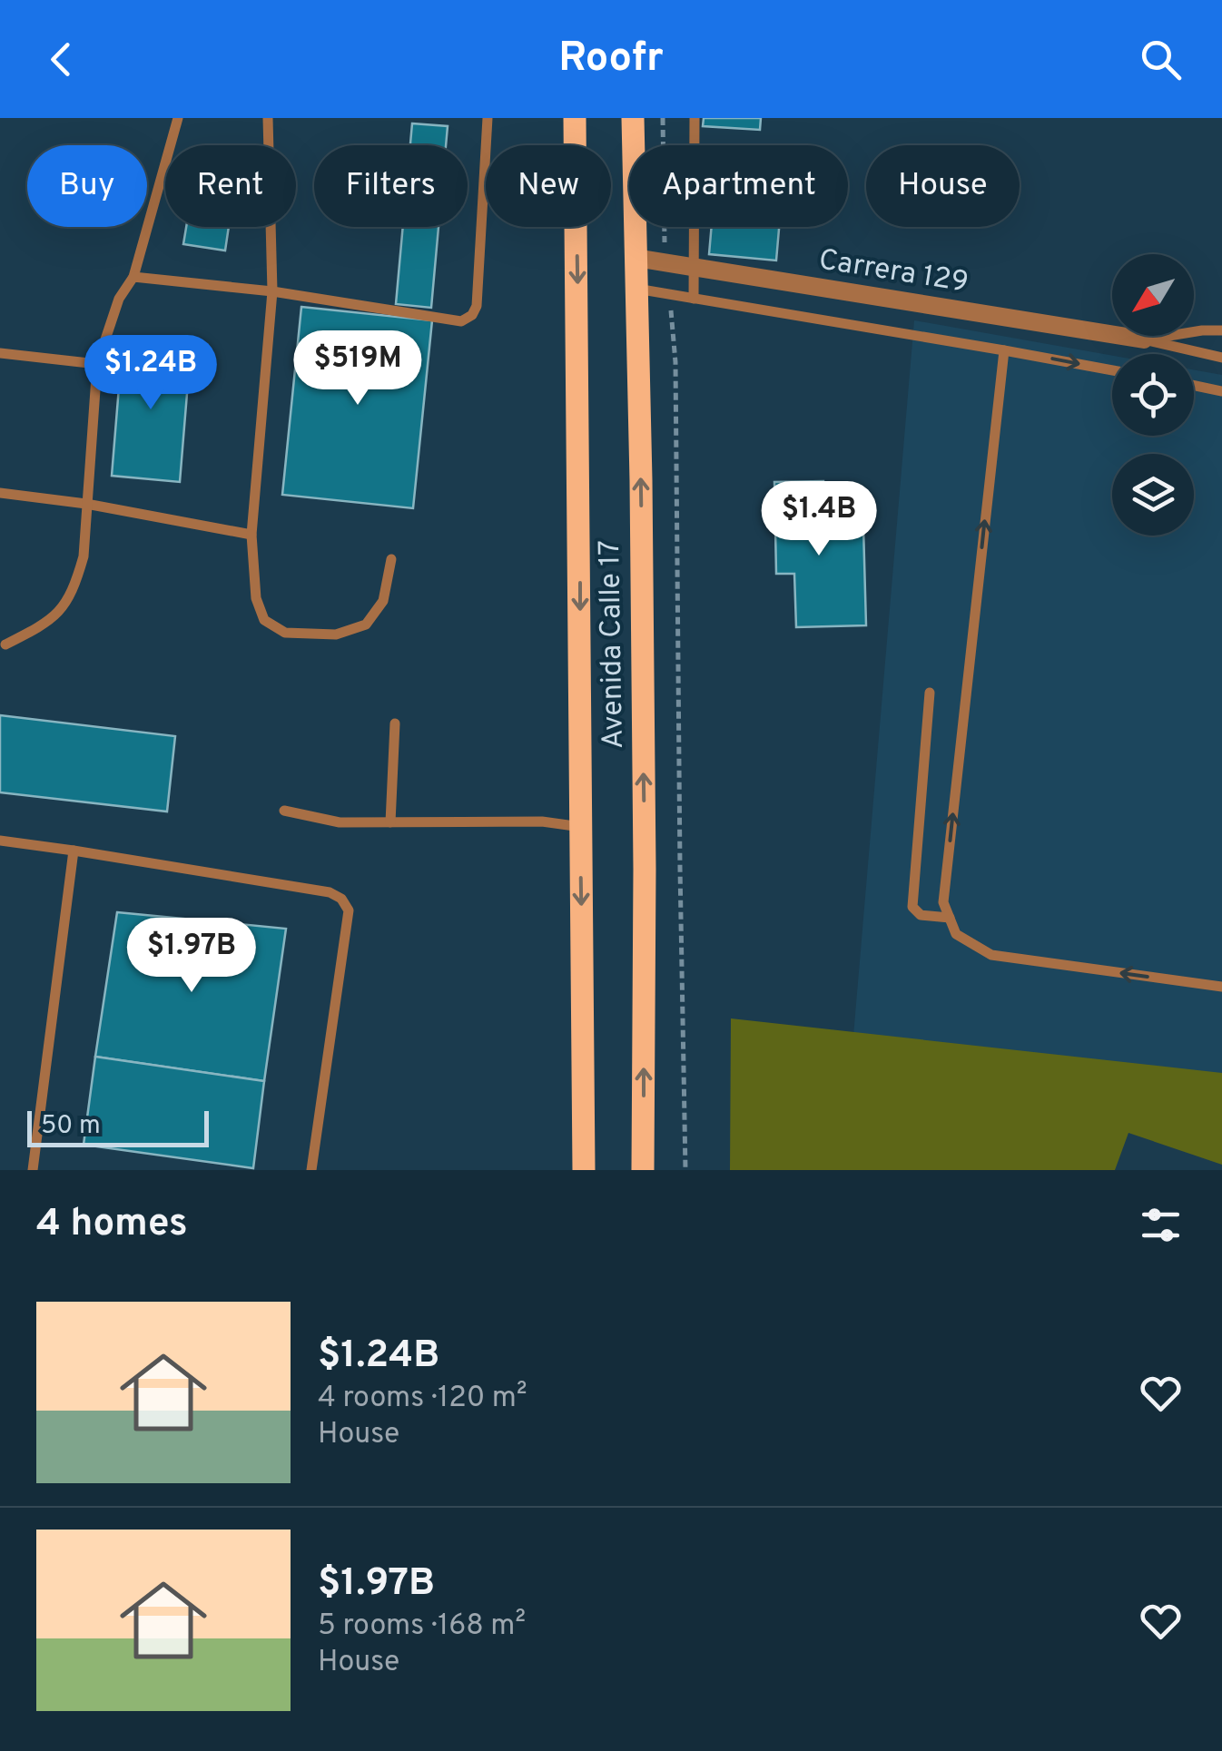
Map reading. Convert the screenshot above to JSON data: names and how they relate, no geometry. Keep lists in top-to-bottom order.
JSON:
{
  "streets": {
    "main road": ["Avenida Calle 17"],
    "street": ["Carrera 129"]
  },
  "crossings": [
    ["Carrera 129", "Avenida Calle 17"]
  ],
  "scale_bar": "50 m",
  "north": "bottom left",
  "page": {
    "header": "Roofr",
    "chip": [
      "Buy",
      "Rent",
      "Filters",
      "New",
      "Apartment",
      "House"
    ],
    "price": [
      "$519M",
      "$1.24B",
      "$1.4B",
      "$1.97B"
    ],
    "scale": "50 m",
    "heading": "4 homes",
    "list": [
      {
        "name": "$1.24B",
        "note": "4 rooms · 120 m² · House"
      },
      {
        "name": "$1.97B",
        "note": "5 rooms · 168 m² · House"
      }
    ]
  }
}
